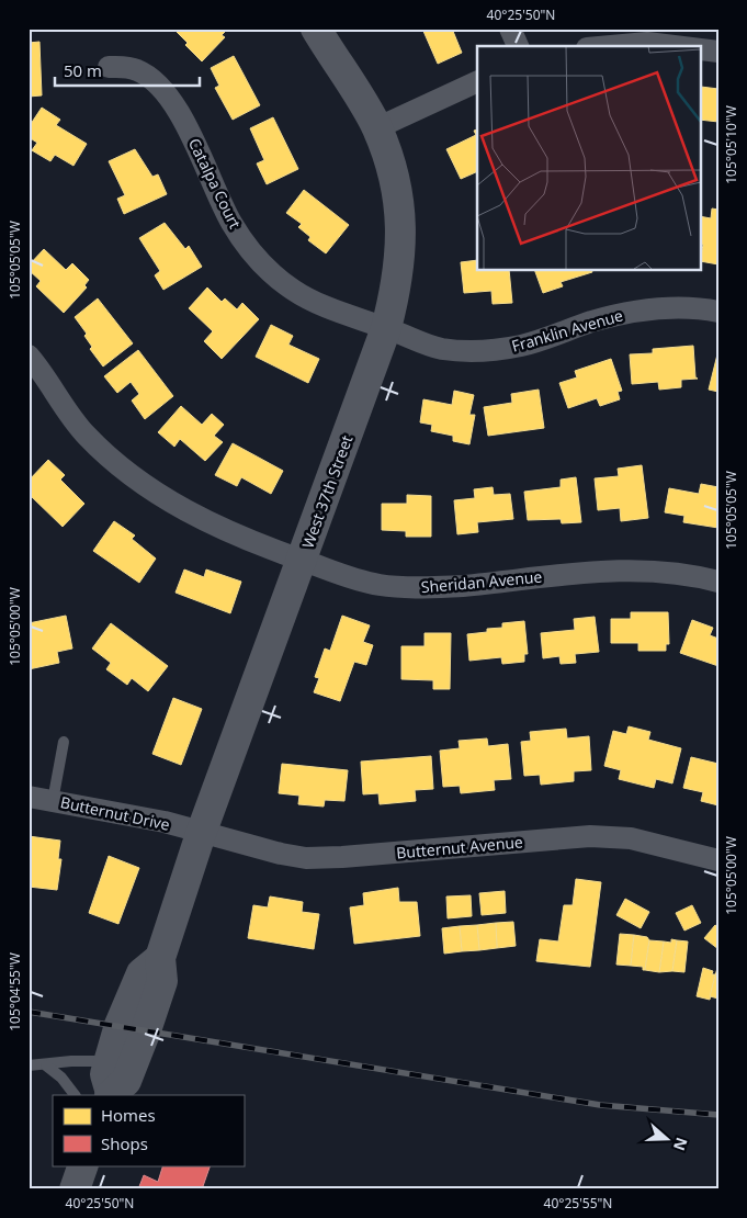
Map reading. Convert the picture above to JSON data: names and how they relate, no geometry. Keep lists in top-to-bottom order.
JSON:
{
  "streets": {
    "street": [
      "Catalpa Court",
      "Franklin Avenue",
      "West 37th Street",
      "Sheridan Avenue",
      "Butternut Drive",
      "Butternut Avenue"
    ]
  },
  "crossings": [
    ["Catalpa Court", "Franklin Avenue"],
    ["Catalpa Court", "West 37th Street"],
    ["Franklin Avenue", "West 37th Street"],
    ["West 37th Street", "Sheridan Avenue"],
    ["West 37th Street", "Butternut Drive"],
    ["West 37th Street", "Butternut Avenue"],
    ["Butternut Drive", "Butternut Avenue"]
  ],
  "legend": ["Homes", "Shops"],
  "scale_bar": "50 m",
  "north": "right",
  "coordinates": [
    "40°25'50\"N",
    "105°05'10\"W",
    "105°05'05\"W",
    "105°05'00\"W",
    "105°04'55\"W",
    "40°25'55\"N"
  ]
}
